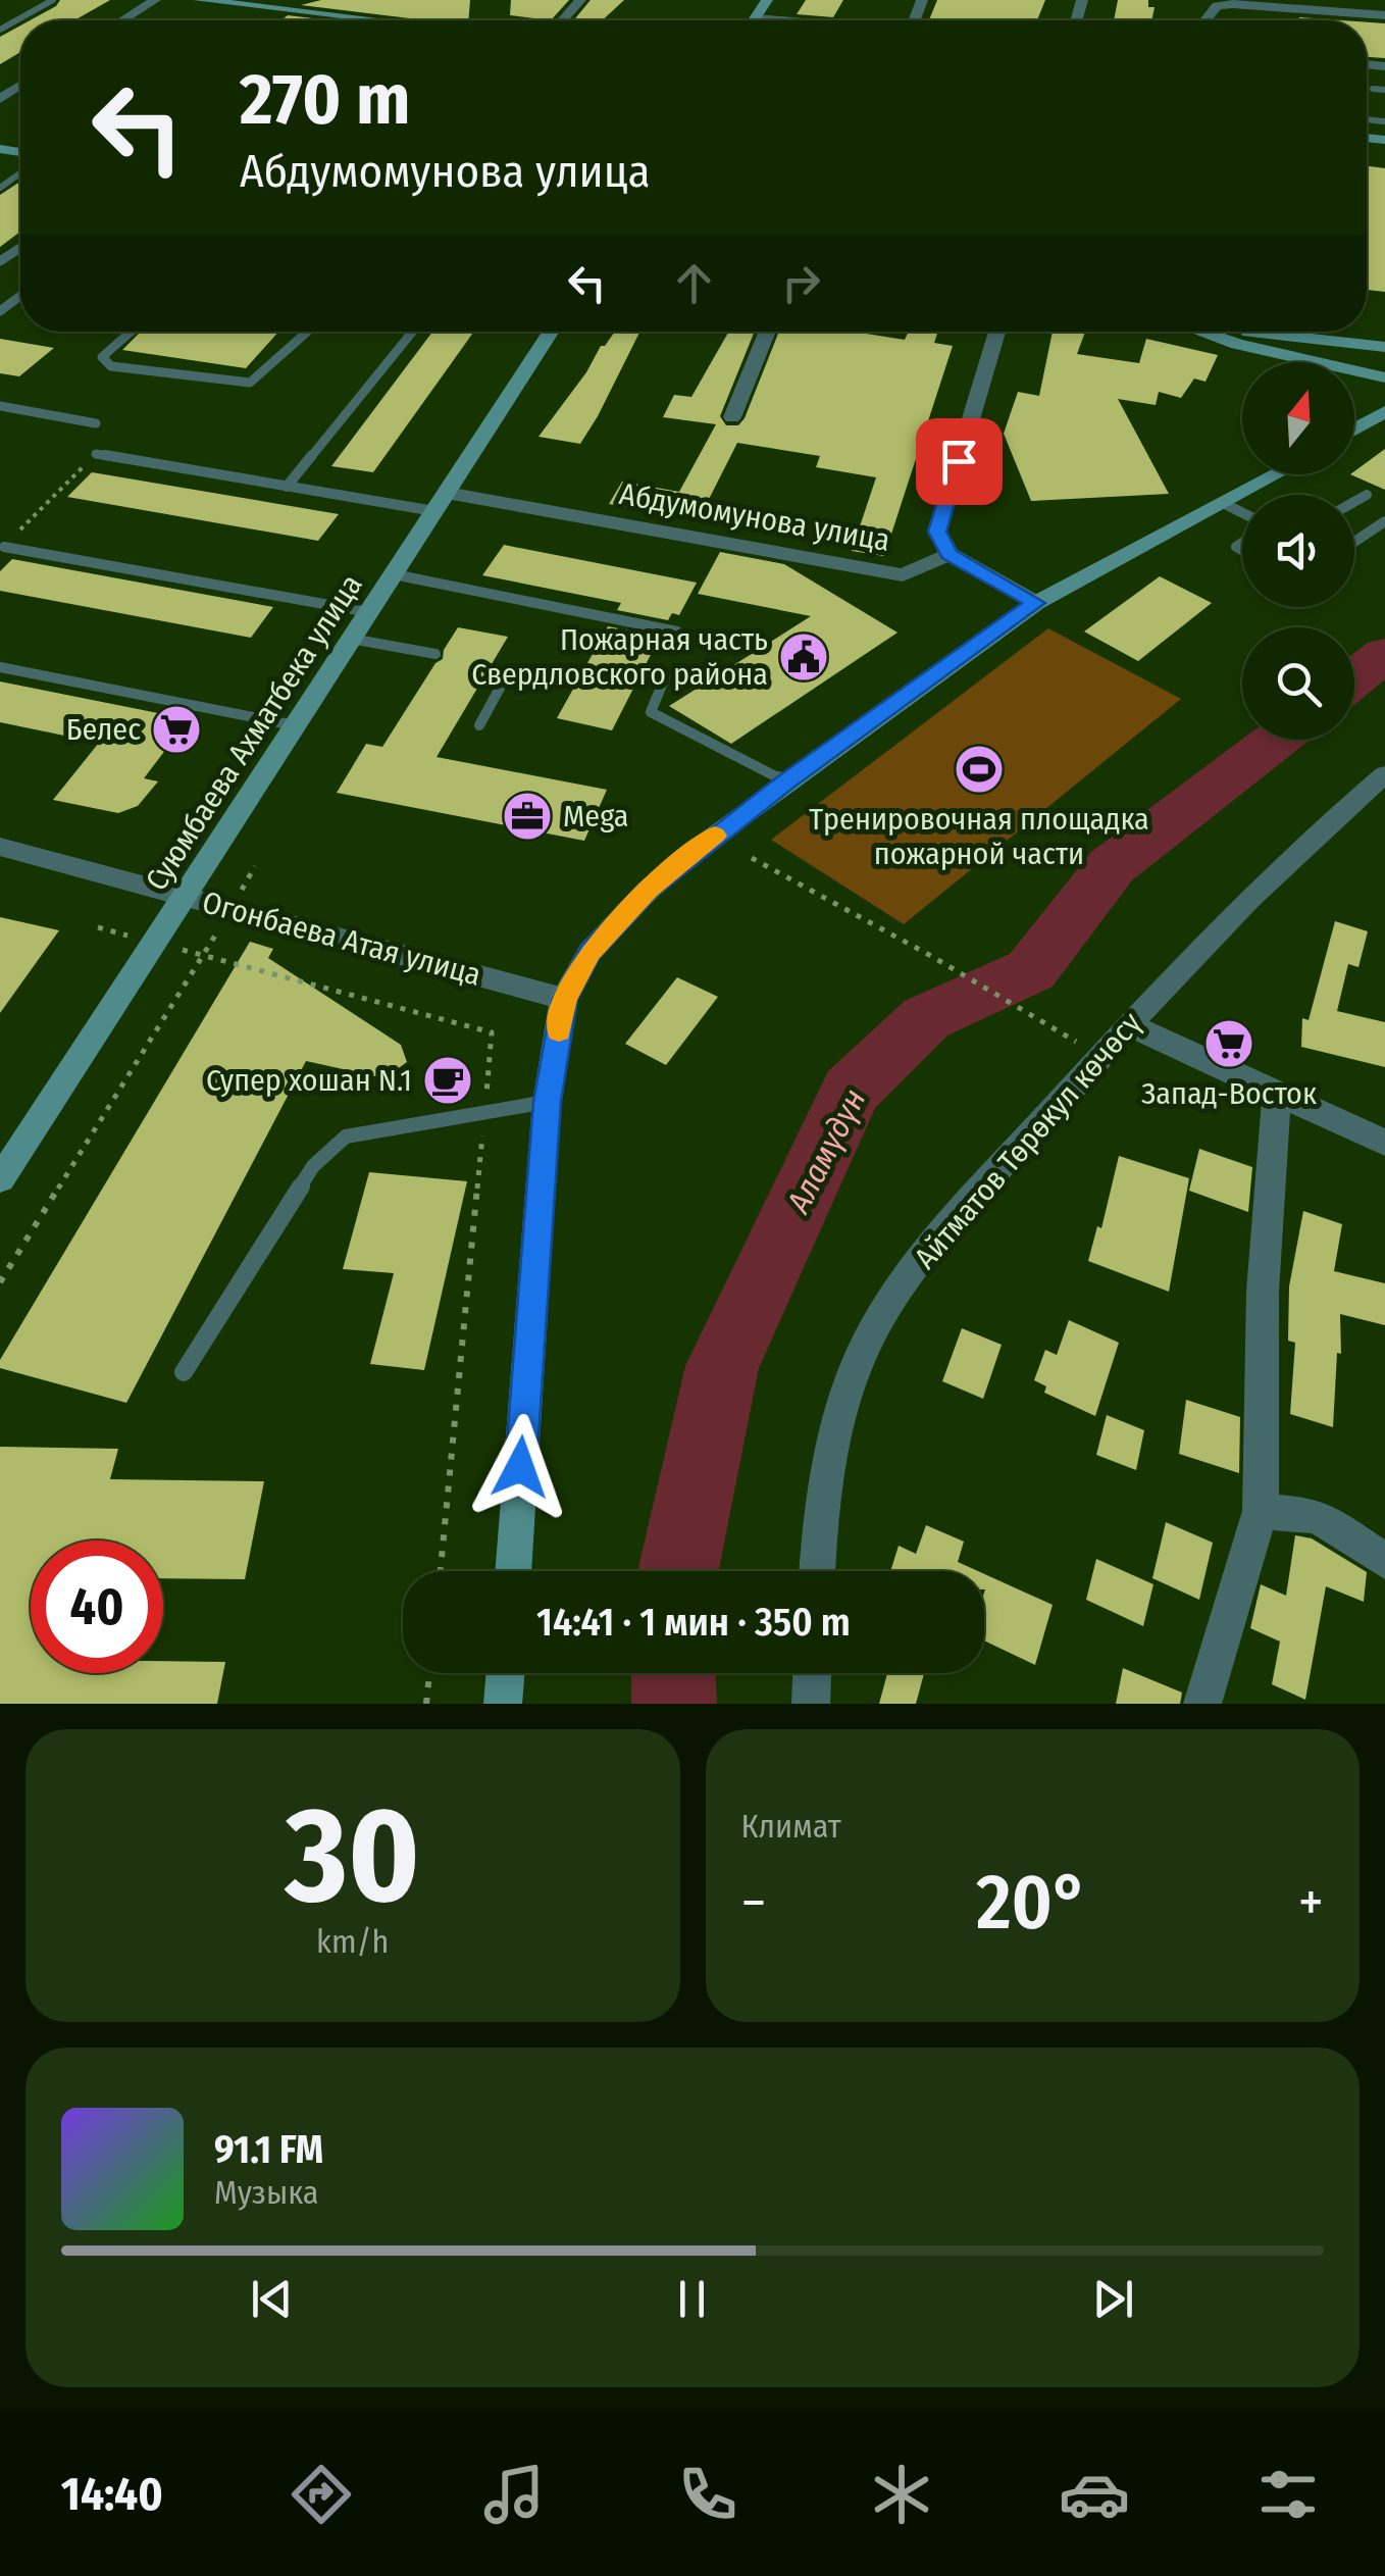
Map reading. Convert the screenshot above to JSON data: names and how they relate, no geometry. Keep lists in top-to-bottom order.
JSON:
{
  "streets": {
    "street": [
      "Абдумомунова улица",
      "Суюмбаева Ахматбека улица",
      "Огонбаева Атая улица",
      "Айтматов Төрөкул көчөсү"
    ]
  },
  "crossings": [
    ["Абдумомунова улица", "Суюмбаева Ахматбека улица"],
    ["Суюмбаева Ахматбека улица", "Огонбаева Атая улица"]
  ],
  "water": ["Аламүдүн"],
  "places": {
    "public building": ["Пожарная часть Свердловского района"],
    "supermarket": ["Белес", "Запад-Восток"],
    "sports": ["Тренировочная площадка пожарной части"],
    "office": ["Mega"],
    "cafe": ["Супер хошан N.1"]
  },
  "north": "top",
  "page": {
    "turn": ["270 m", "Абдумомунова улица"],
    "limit": "40",
    "trip": "14:41 · 1 мин · 350 m",
    "tile": [
      ["30", "km/h"],
      "Климат"
    ],
    "heat": ["−", "20°", "+"],
    "song": ["91.1 FM", "Музыка"],
    "tabs": "14:40"
  }
}
